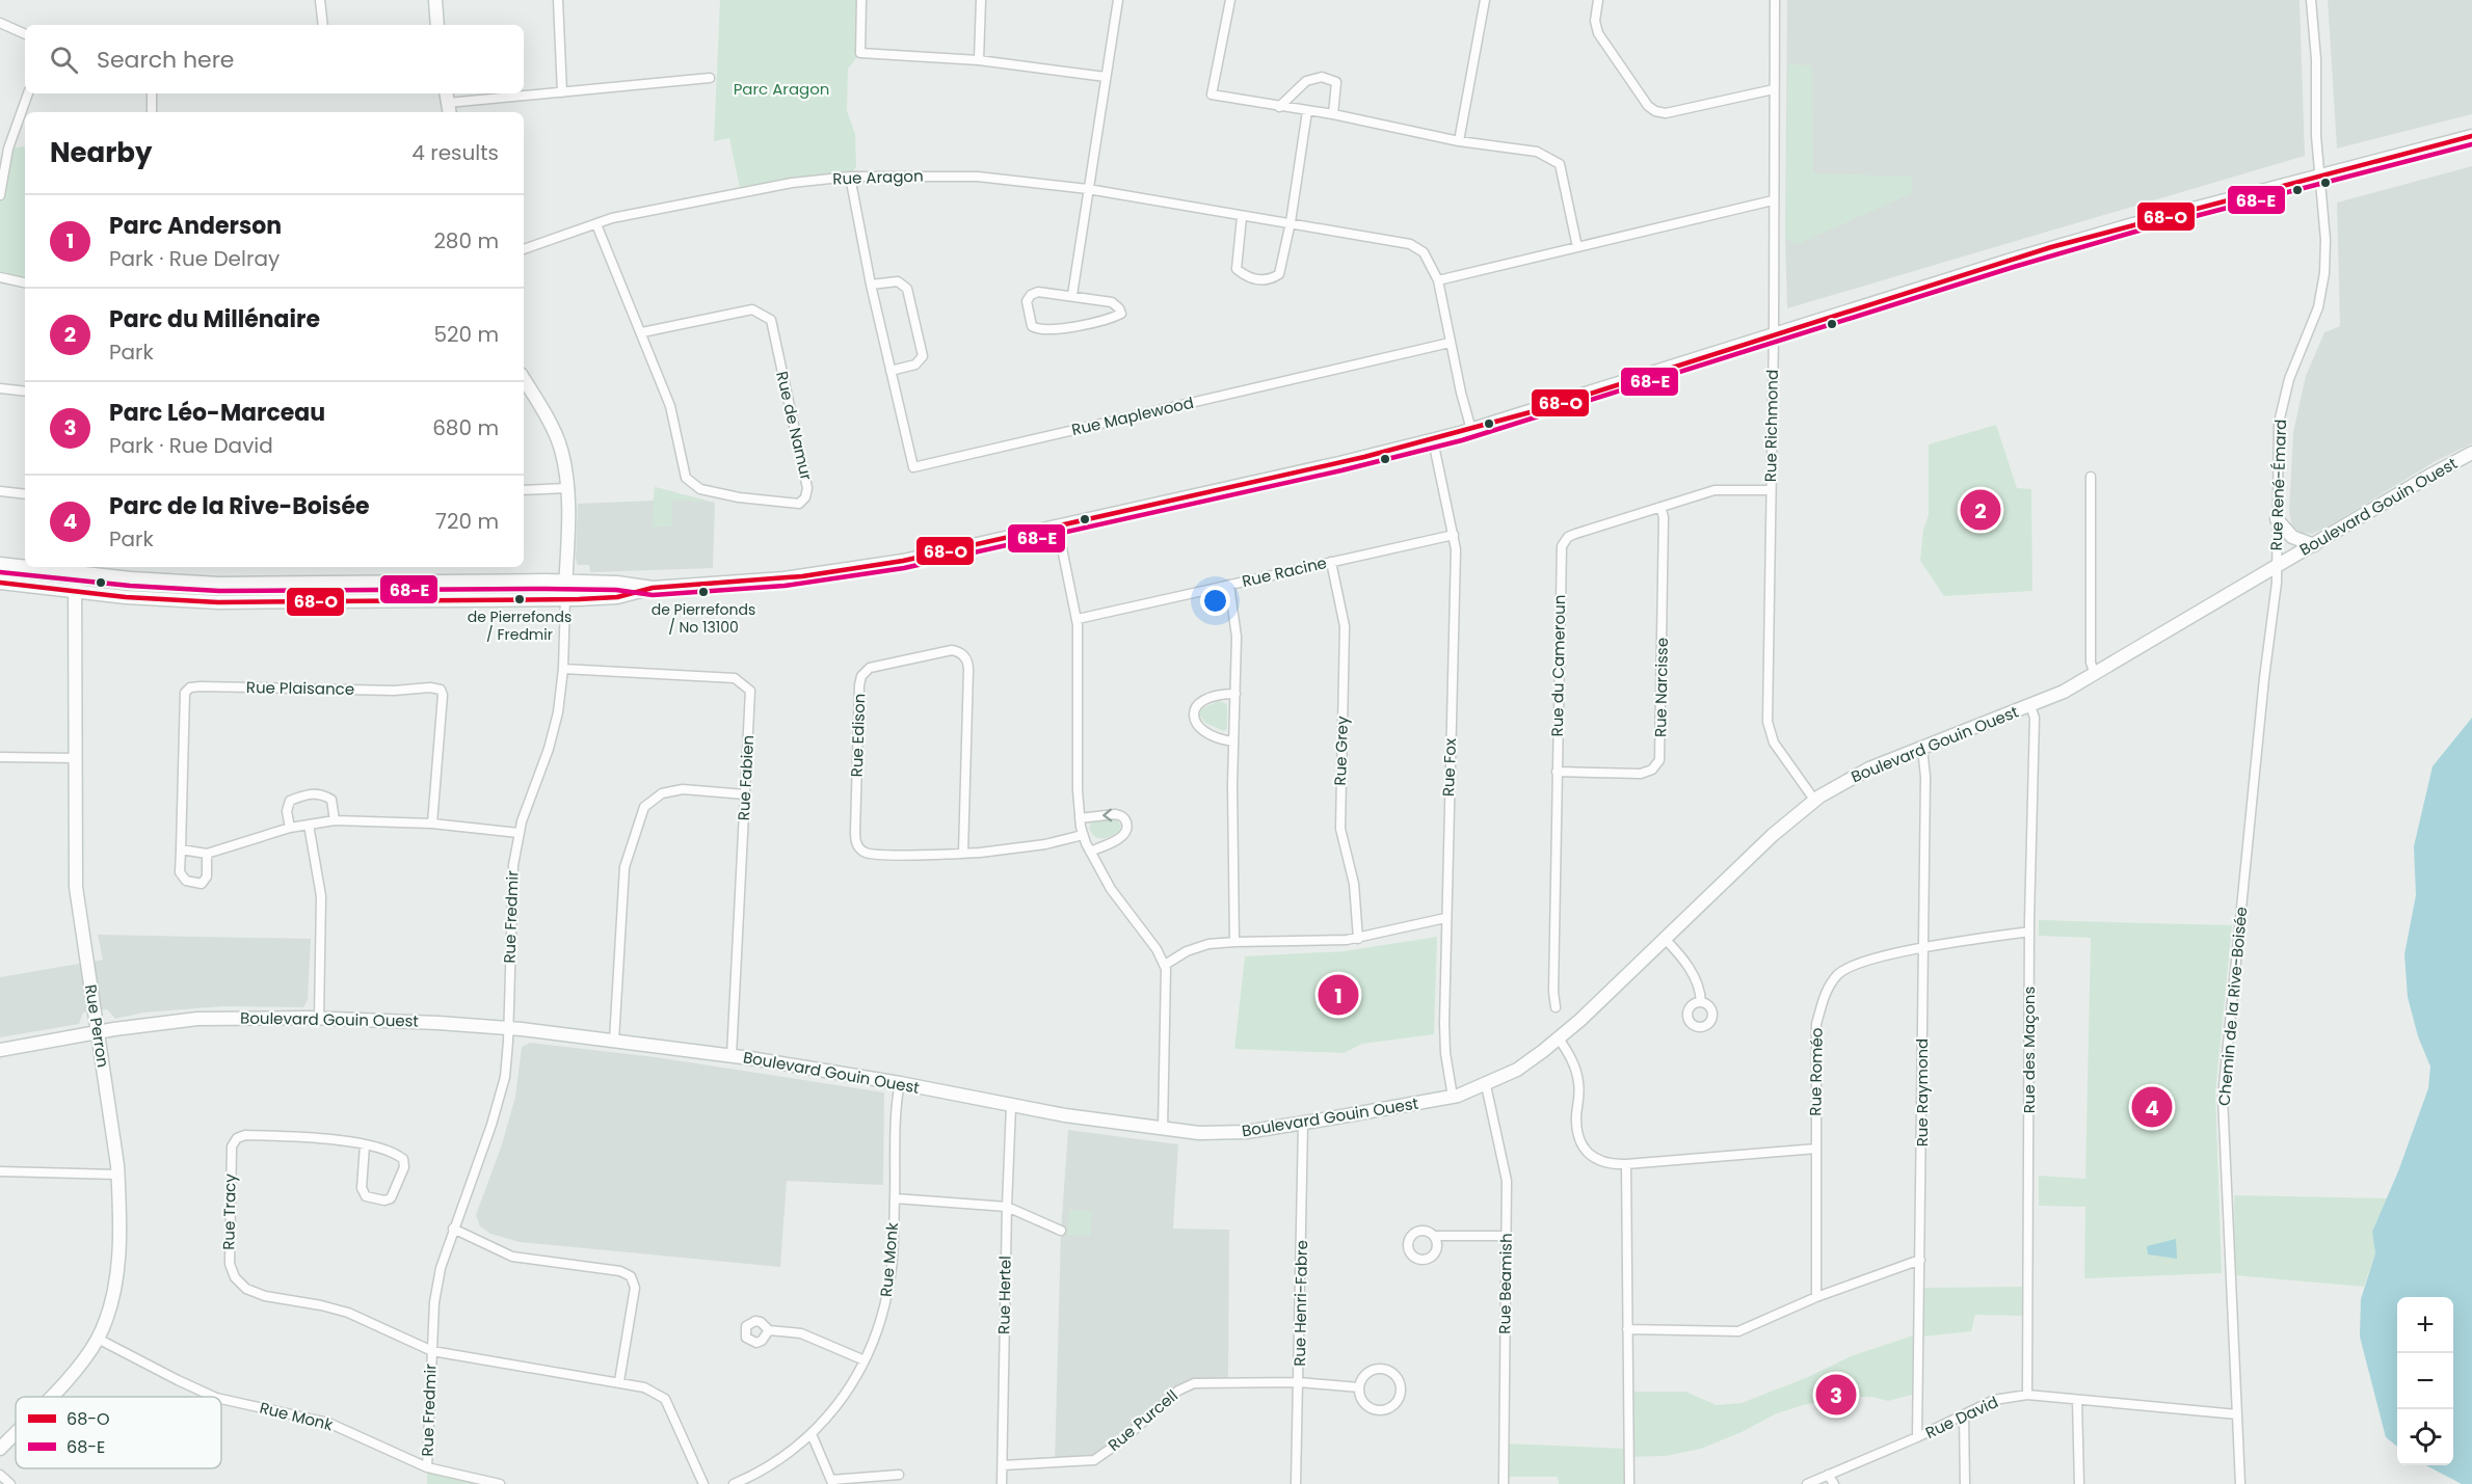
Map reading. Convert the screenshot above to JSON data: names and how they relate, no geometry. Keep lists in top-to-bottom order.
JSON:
{
  "streets": {
    "street": [
      "Rue Aragon",
      "Rue Maplewood",
      "Rue de Namur",
      "Rue Richmond",
      "Rue René-Émard",
      "Boulevard Gouin Ouest",
      "Rue Racine",
      "Rue du Cameroun",
      "Rue Narcisse",
      "Rue Plaisance",
      "Rue Edison",
      "Rue Grey",
      "Rue Fox",
      "Rue Fabien",
      "Rue Fredmir",
      "Chemin de la Rive-Boisée",
      "Rue Perron",
      "Rue des Maçons",
      "Rue Roméo",
      "Rue Raymond",
      "Rue Tracy",
      "Rue Monk",
      "Rue Beamish",
      "Rue Hertel",
      "Rue Henri-Fabre",
      "Rue David",
      "Rue Purcell"
    ]
  },
  "crossings": [
    ["Rue Aragon", "Rue Maplewood"],
    ["Rue Aragon", "Rue de Namur"],
    ["Rue Richmond", "Boulevard Gouin Ouest"],
    ["Rue Richmond", "Rue du Cameroun"],
    ["Rue René-Émard", "Boulevard Gouin Ouest"],
    ["Rue René-Émard", "Chemin de la Rive-Boisée"],
    ["Boulevard Gouin Ouest", "Rue Fox"],
    ["Boulevard Gouin Ouest", "Rue Fabien"],
    ["Boulevard Gouin Ouest", "Rue Fredmir"],
    ["Boulevard Gouin Ouest", "Chemin de la Rive-Boisée"],
    ["Boulevard Gouin Ouest", "Rue Perron"],
    ["Boulevard Gouin Ouest", "Rue des Maçons"],
    ["Boulevard Gouin Ouest", "Rue Raymond"],
    ["Boulevard Gouin Ouest", "Rue Monk"],
    ["Boulevard Gouin Ouest", "Rue Beamish"],
    ["Boulevard Gouin Ouest", "Rue Hertel"],
    ["Boulevard Gouin Ouest", "Rue Henri-Fabre"],
    ["Rue Racine", "Rue Grey"],
    ["Rue Racine", "Rue Fox"],
    ["Rue du Cameroun", "Rue Narcisse"],
    ["Rue Fabien", "Rue Fredmir"],
    ["Rue Fredmir", "Rue Tracy"],
    ["Rue Fredmir", "Rue Monk"],
    ["Chemin de la Rive-Boisée", "Rue David"],
    ["Rue Perron", "Rue Monk"],
    ["Rue des Maçons", "Rue Roméo"],
    ["Rue des Maçons", "Rue David"],
    ["Rue Roméo", "Rue Raymond"],
    ["Rue Raymond", "Rue David"],
    ["Rue Hertel", "Rue Purcell"],
    ["Rue Henri-Fabre", "Rue Purcell"]
  ],
  "parks": ["Parc Aragon"],
  "places": ["de Pierrefonds / No 13100", "de Pierrefonds / Fredmir"],
  "lines": ["transit line 68-O", "transit line 68-E"],
  "legend": ["68-O", "68-E"],
  "page": {
    "search": "Search here",
    "heading": ["Nearby", "4 results"],
    "list": [
      {
        "mark": "1",
        "name": "Parc Anderson",
        "note": "Park · Rue Delray",
        "value": "280 m"
      },
      {
        "mark": "2",
        "name": "Parc du Millénaire",
        "note": "Park",
        "value": "520 m"
      },
      {
        "mark": "3",
        "name": "Parc Léo-Marceau",
        "note": "Park · Rue David",
        "value": "680 m"
      },
      {
        "mark": "4",
        "name": "Parc de la Rive-Boisée",
        "note": "Park",
        "value": "720 m"
      }
    ],
    "pins": [
      "2",
      "1",
      "4",
      "3"
    ],
    "map_buttons": ["+", "−"]
  }
}
